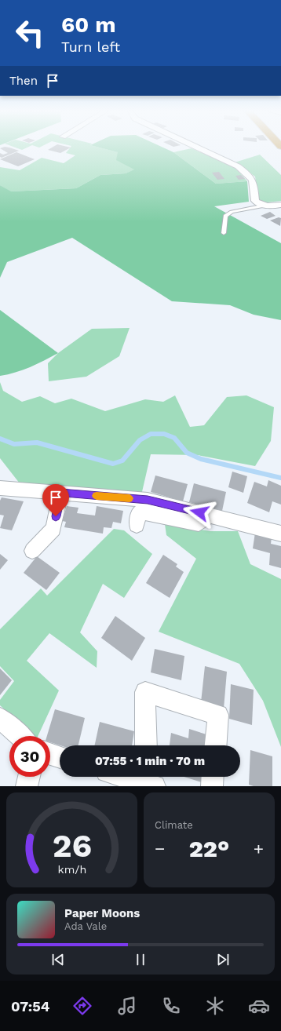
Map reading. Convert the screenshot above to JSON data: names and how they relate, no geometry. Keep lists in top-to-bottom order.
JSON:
{
  "page": {
    "turn": ["60 m", "Turn left"],
    "then": "Then",
    "limit": "30",
    "trip": "07:55 · 1 min · 70 m",
    "tile": "Climate",
    "heat": ["−", "22°", "+"],
    "song": ["Paper Moons", "Ada Vale"],
    "tabs": "07:54",
    "gauge": ["26", "km/h"]
  }
}
